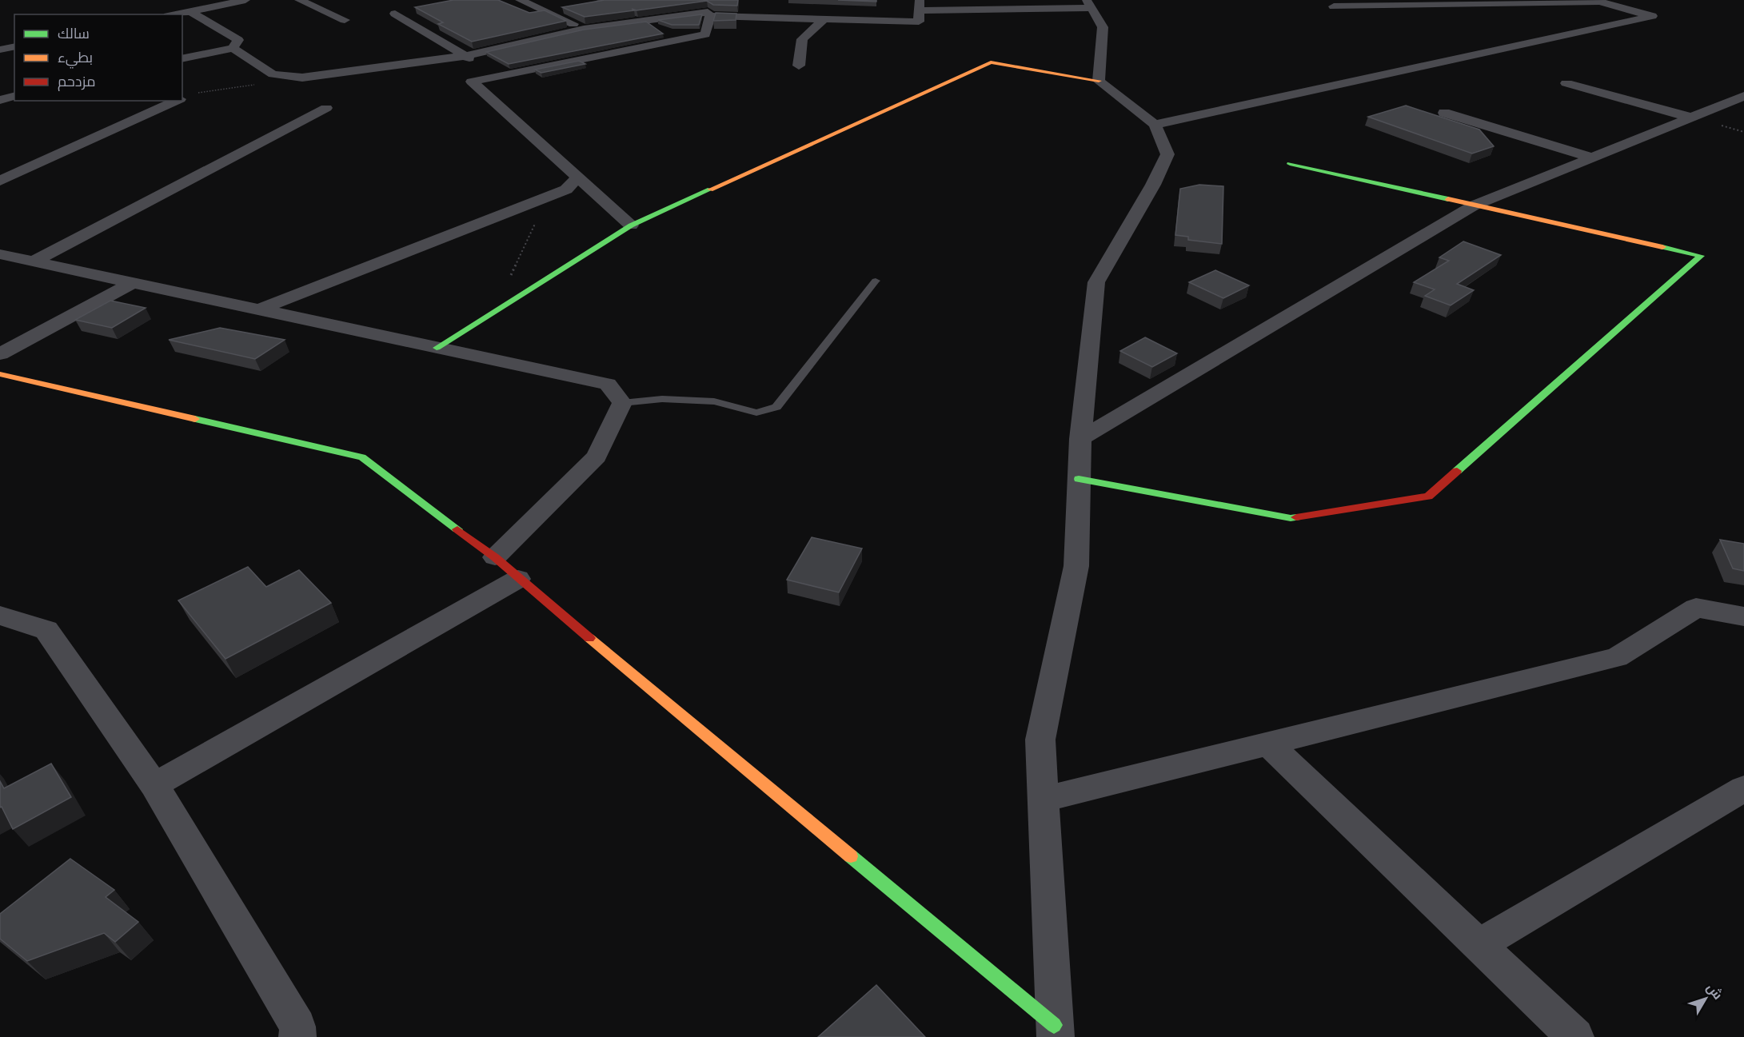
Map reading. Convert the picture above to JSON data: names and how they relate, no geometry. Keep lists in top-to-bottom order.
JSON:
{
  "legend": ["سالك", "بطيء", "مزدحم"],
  "north": "top right"
}
